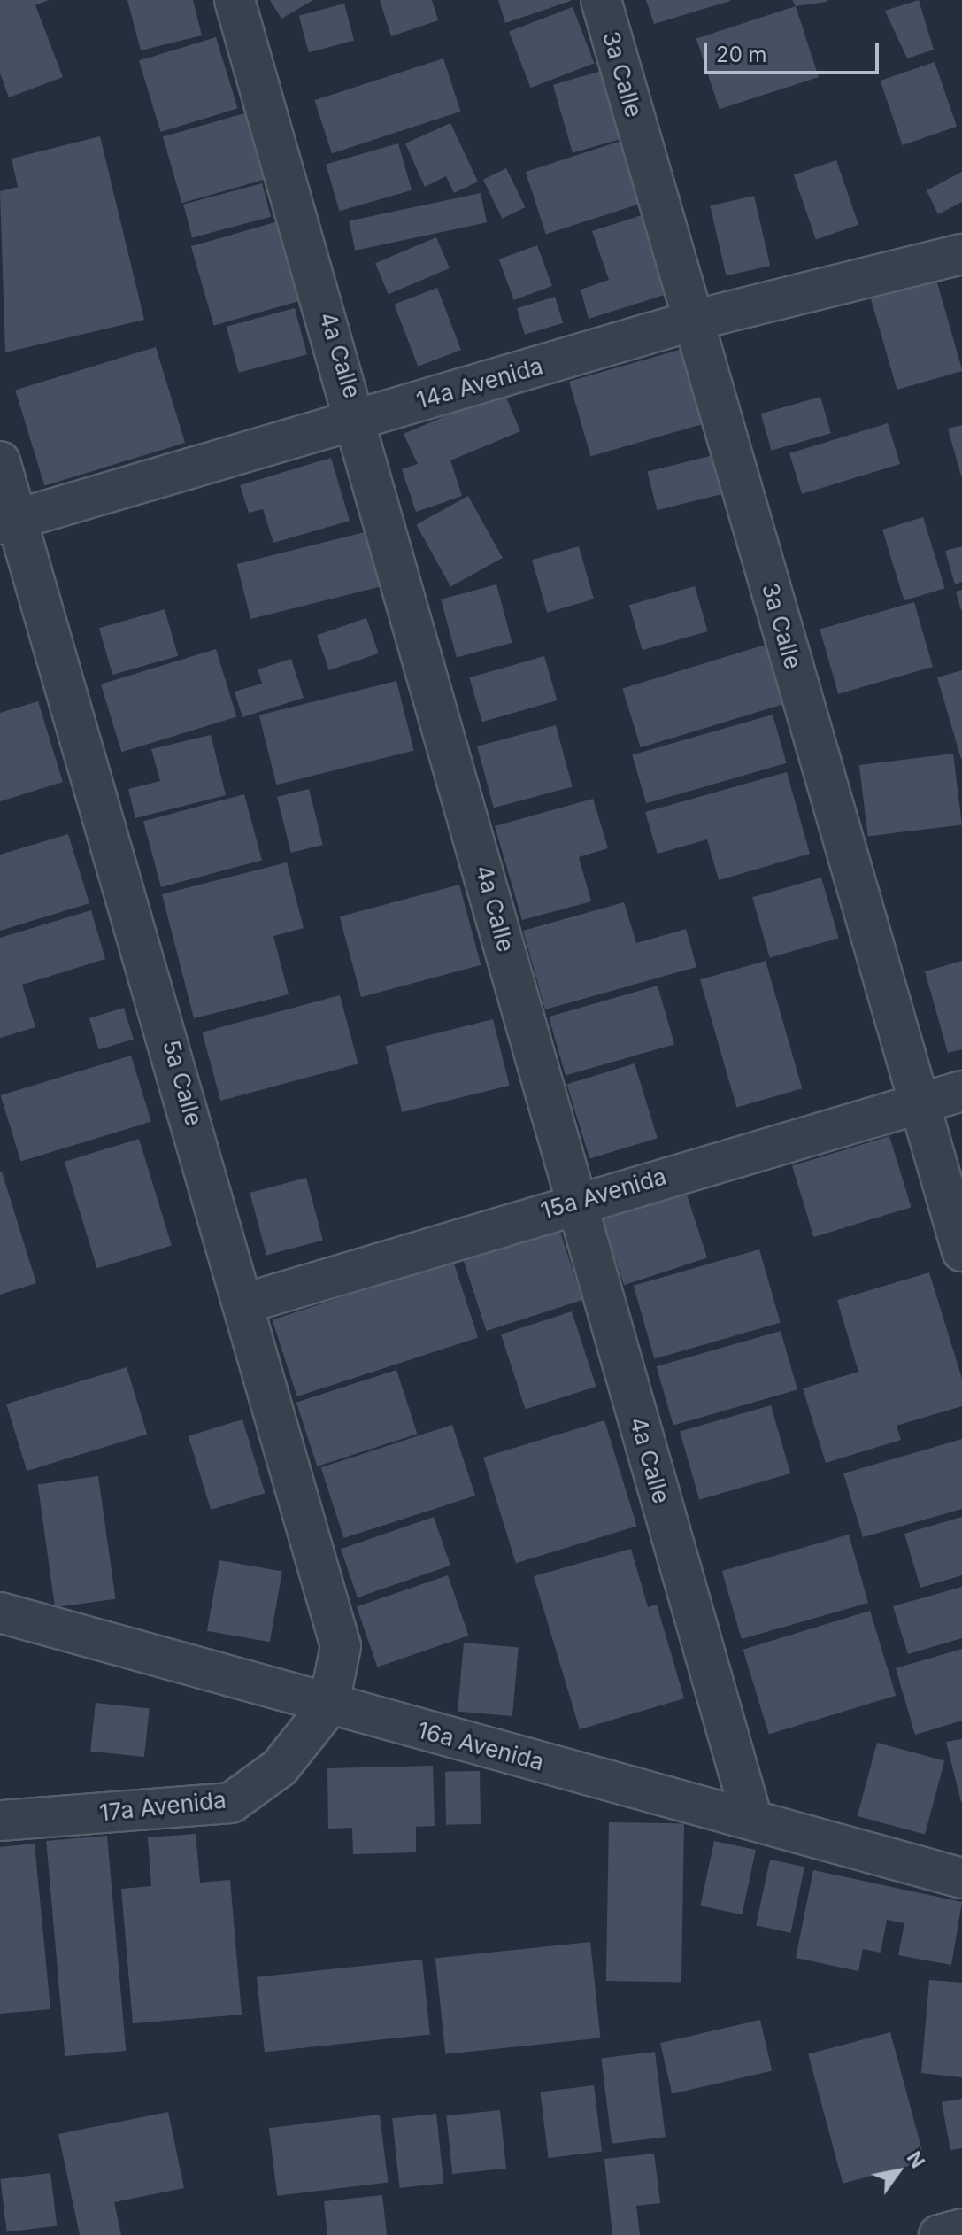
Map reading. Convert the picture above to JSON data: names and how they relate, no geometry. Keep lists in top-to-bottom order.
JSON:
{
  "streets": {
    "street": [
      "3a Calle",
      "4a Calle",
      "14a Avenida",
      "5a Calle",
      "15a Avenida",
      "16a Avenida",
      "17a Avenida"
    ]
  },
  "crossings": [
    ["3a Calle", "14a Avenida"],
    ["3a Calle", "15a Avenida"],
    ["4a Calle", "14a Avenida"],
    ["4a Calle", "15a Avenida"],
    ["4a Calle", "16a Avenida"],
    ["14a Avenida", "5a Calle"],
    ["5a Calle", "15a Avenida"],
    ["5a Calle", "16a Avenida"],
    ["5a Calle", "17a Avenida"],
    ["16a Avenida", "17a Avenida"]
  ],
  "scale_bar": "20 m",
  "north": "top right"
}
